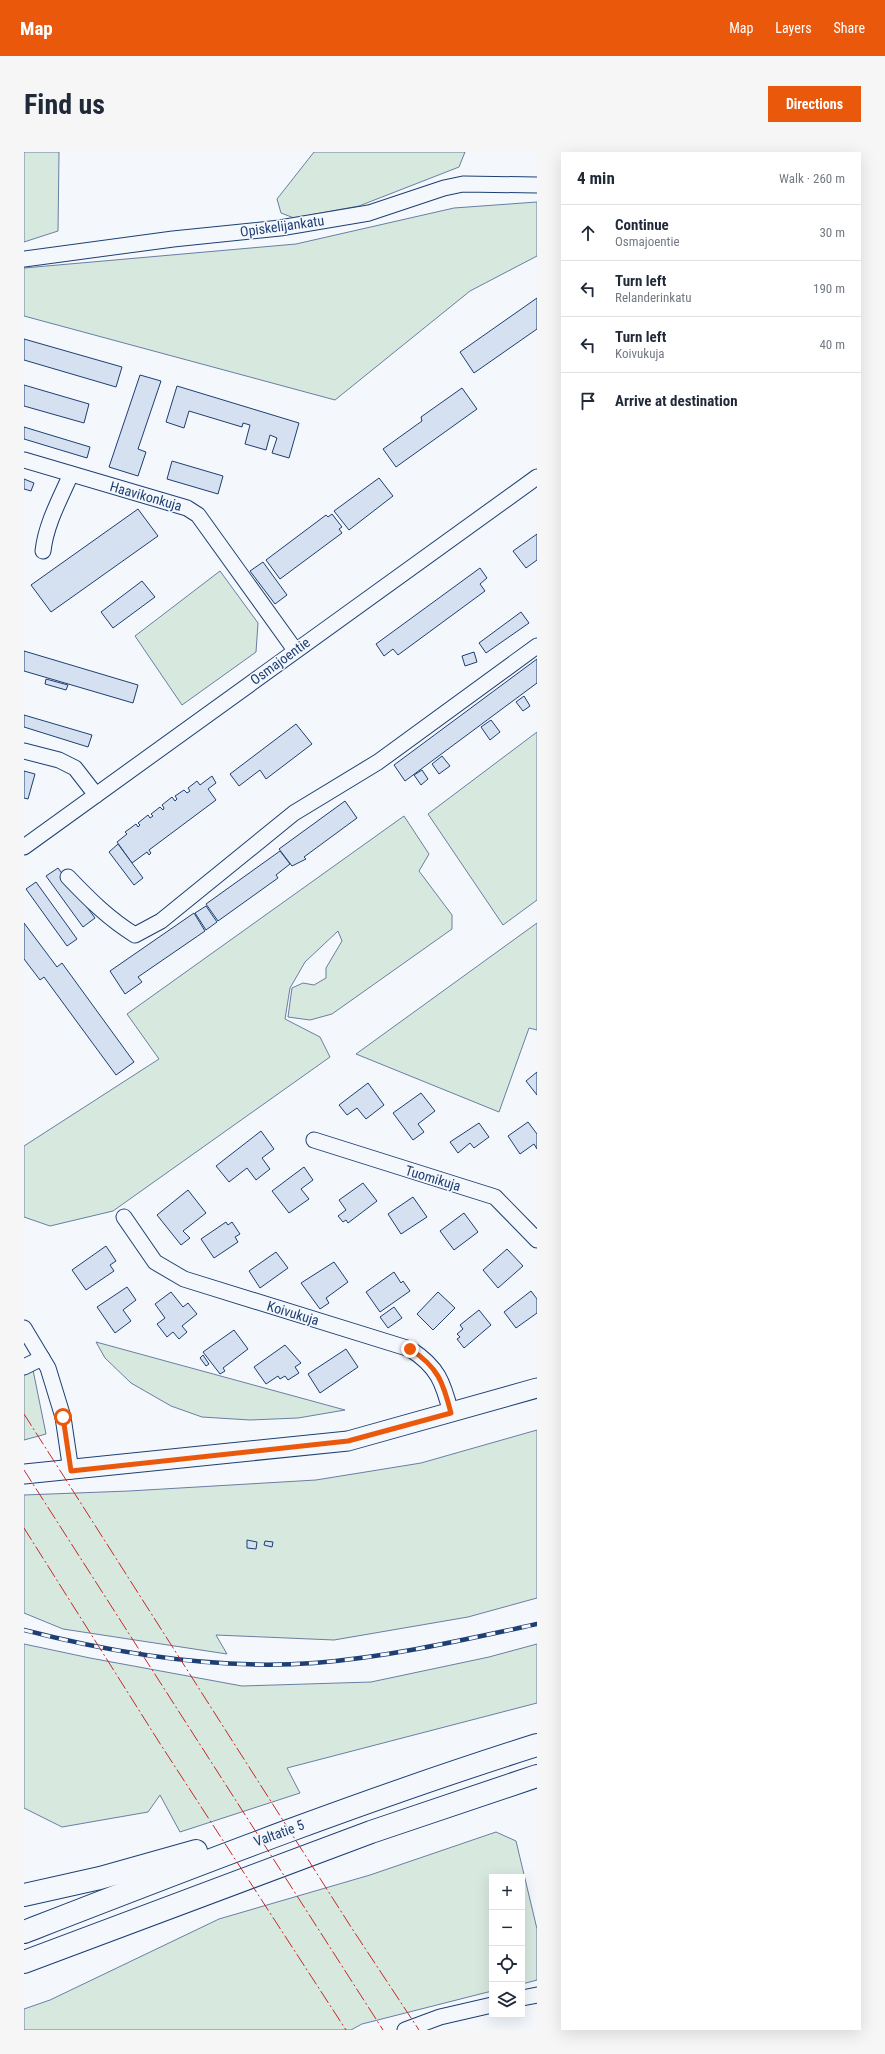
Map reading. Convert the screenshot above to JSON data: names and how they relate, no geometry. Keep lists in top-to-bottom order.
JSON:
{
  "streets": {
    "highway": ["Valtatie 5"],
    "street": [
      "Opiskelijankatu",
      "Haavikonkuja",
      "Osmajoentie",
      "Tuomikuja",
      "Koivukuja"
    ]
  },
  "crossings": [
    ["Haavikonkuja", "Osmajoentie"]
  ],
  "page": {
    "header": "Map",
    "nav": ["Map", "Layers", "Share"],
    "buttons": "Directions",
    "title": "Find us",
    "heading": ["4 min", "Walk · 260 m"],
    "list": [
      ["Continue", "Osmajoentie", "30 m"],
      ["Turn left", "Relanderinkatu", "190 m"],
      ["Turn left", "Koivukuja", "40 m"],
      "Arrive at destination"
    ],
    "map_buttons": ["+", "−"]
  }
}
